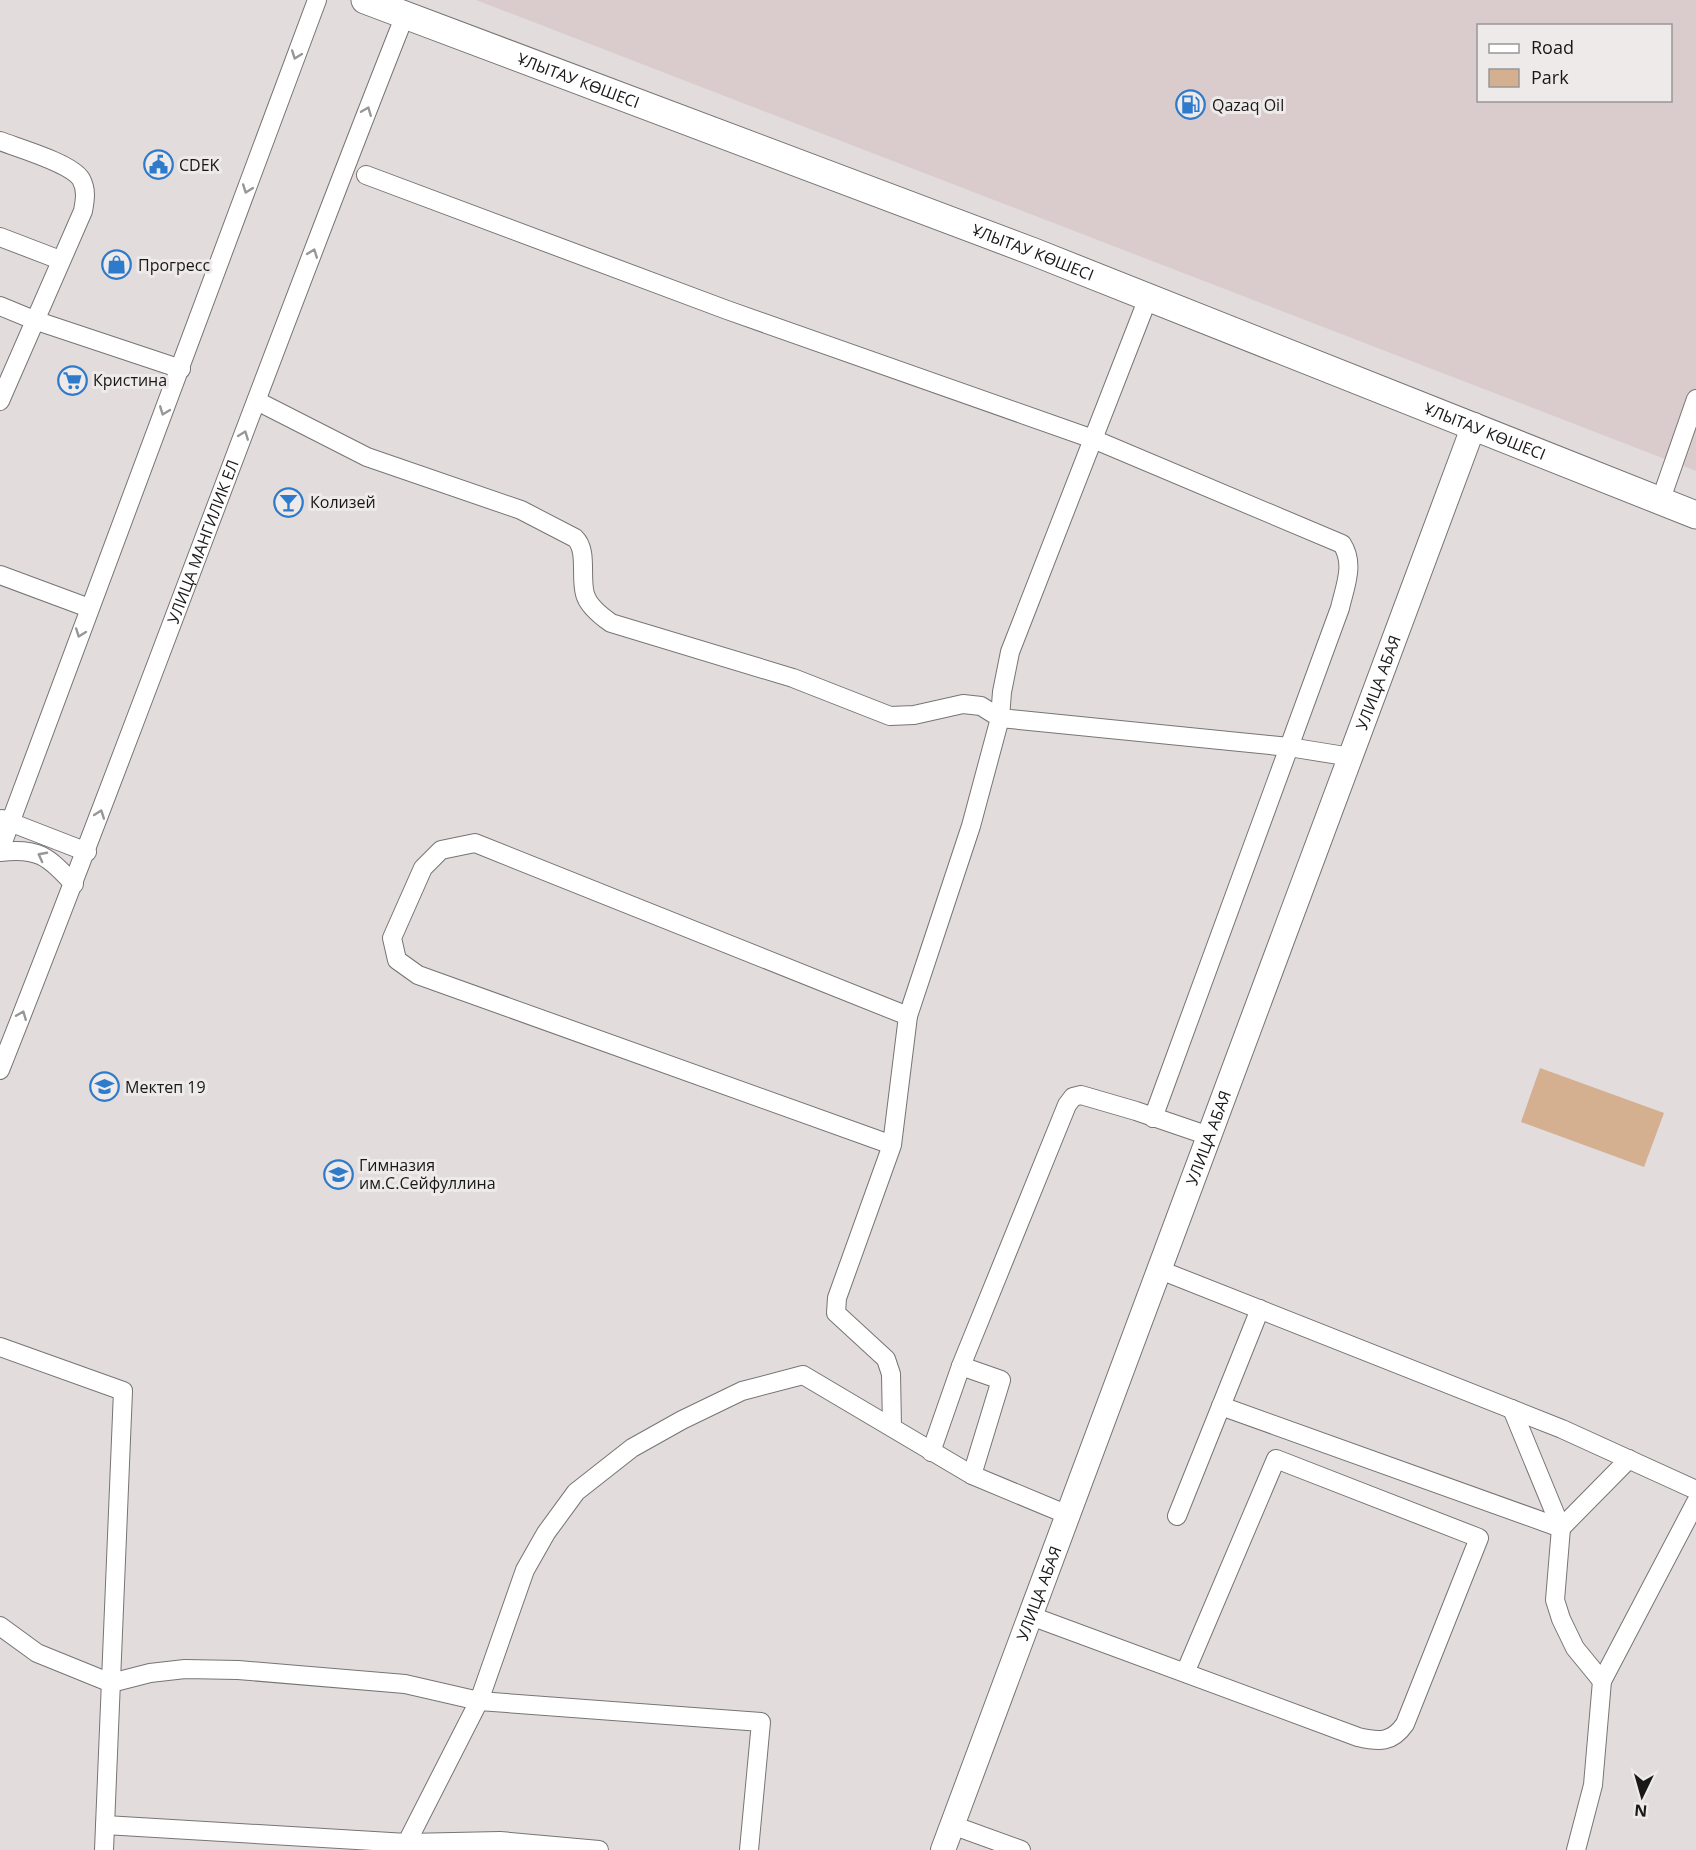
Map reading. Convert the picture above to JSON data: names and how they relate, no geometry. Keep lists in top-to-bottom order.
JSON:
{
  "streets": {
    "main road": ["ҰЛЫТАУ КӨШЕСІ"],
    "street": ["УЛИЦА МАНГИЛИК ЕЛ", "УЛИЦА АБАЯ"]
  },
  "crossings": [
    ["ҰЛЫТАУ КӨШЕСІ", "УЛИЦА МАНГИЛИК ЕЛ"],
    ["ҰЛЫТАУ КӨШЕСІ", "УЛИЦА АБАЯ"]
  ],
  "places": {
    "fuel station": ["Qazaq Oil"],
    "public building": ["CDEK"],
    "shop": ["Прогресс"],
    "supermarket": ["Кристина"],
    "bar": ["Колизей"],
    "school or university": ["Мектеп 19", "Гимназия им.С.Сейфуллина"]
  },
  "legend": ["Road", "Park"],
  "north": "bottom"
}
